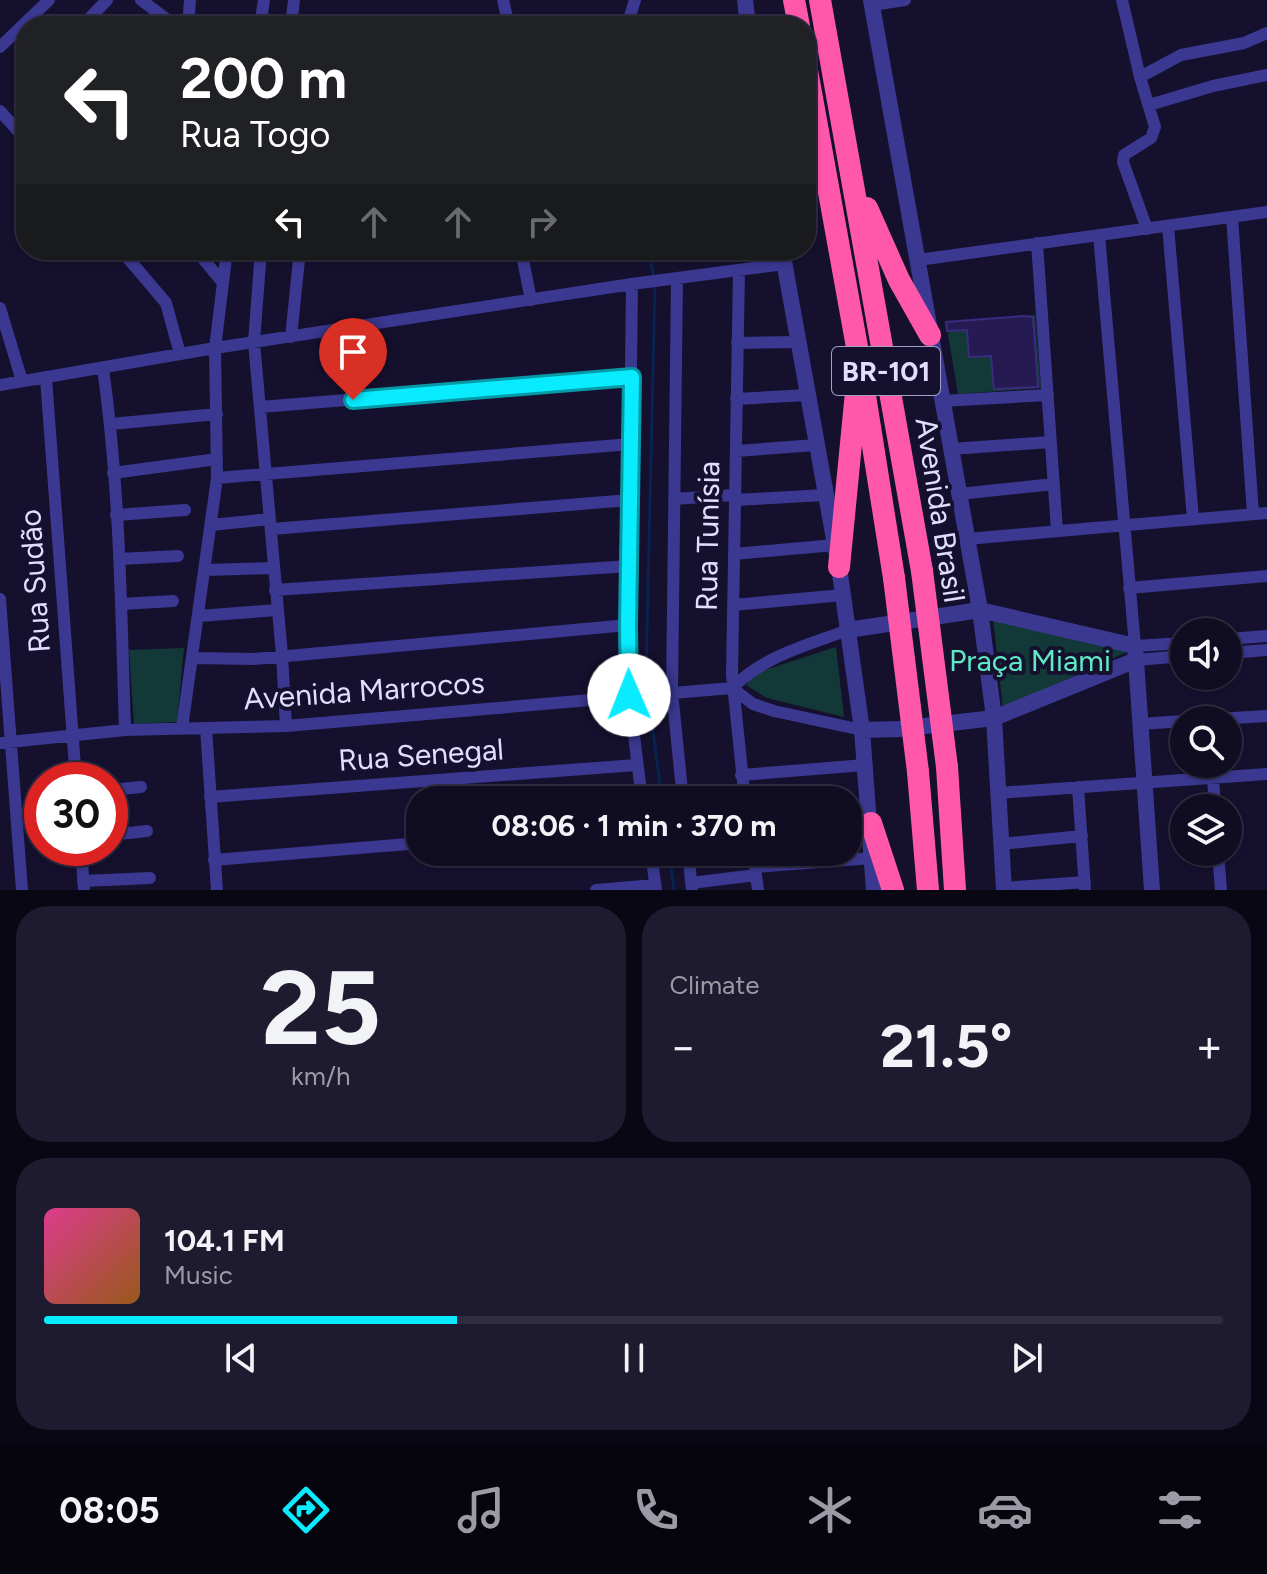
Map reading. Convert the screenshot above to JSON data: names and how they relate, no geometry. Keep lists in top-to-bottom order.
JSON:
{
  "streets": {
    "highway": ["BR-101", "Avenida Brasil"],
    "street": [
      "Rua Tunísia",
      "Rua Sudão",
      "Avenida Marrocos",
      "Rua Senegal"
    ]
  },
  "crossings": [
    ["Rua Tunísia", "Avenida Marrocos"],
    ["Rua Sudão", "Avenida Marrocos"]
  ],
  "parks": ["Praça Miami"],
  "page": {
    "turn": ["200 m", "Rua Togo"],
    "limit": "30",
    "trip": "08:06 · 1 min · 370 m",
    "tile": [
      ["25", "km/h"],
      "Climate"
    ],
    "heat": ["−", "21.5°", "+"],
    "song": ["104.1 FM", "Music"],
    "tabs": "08:05"
  }
}
